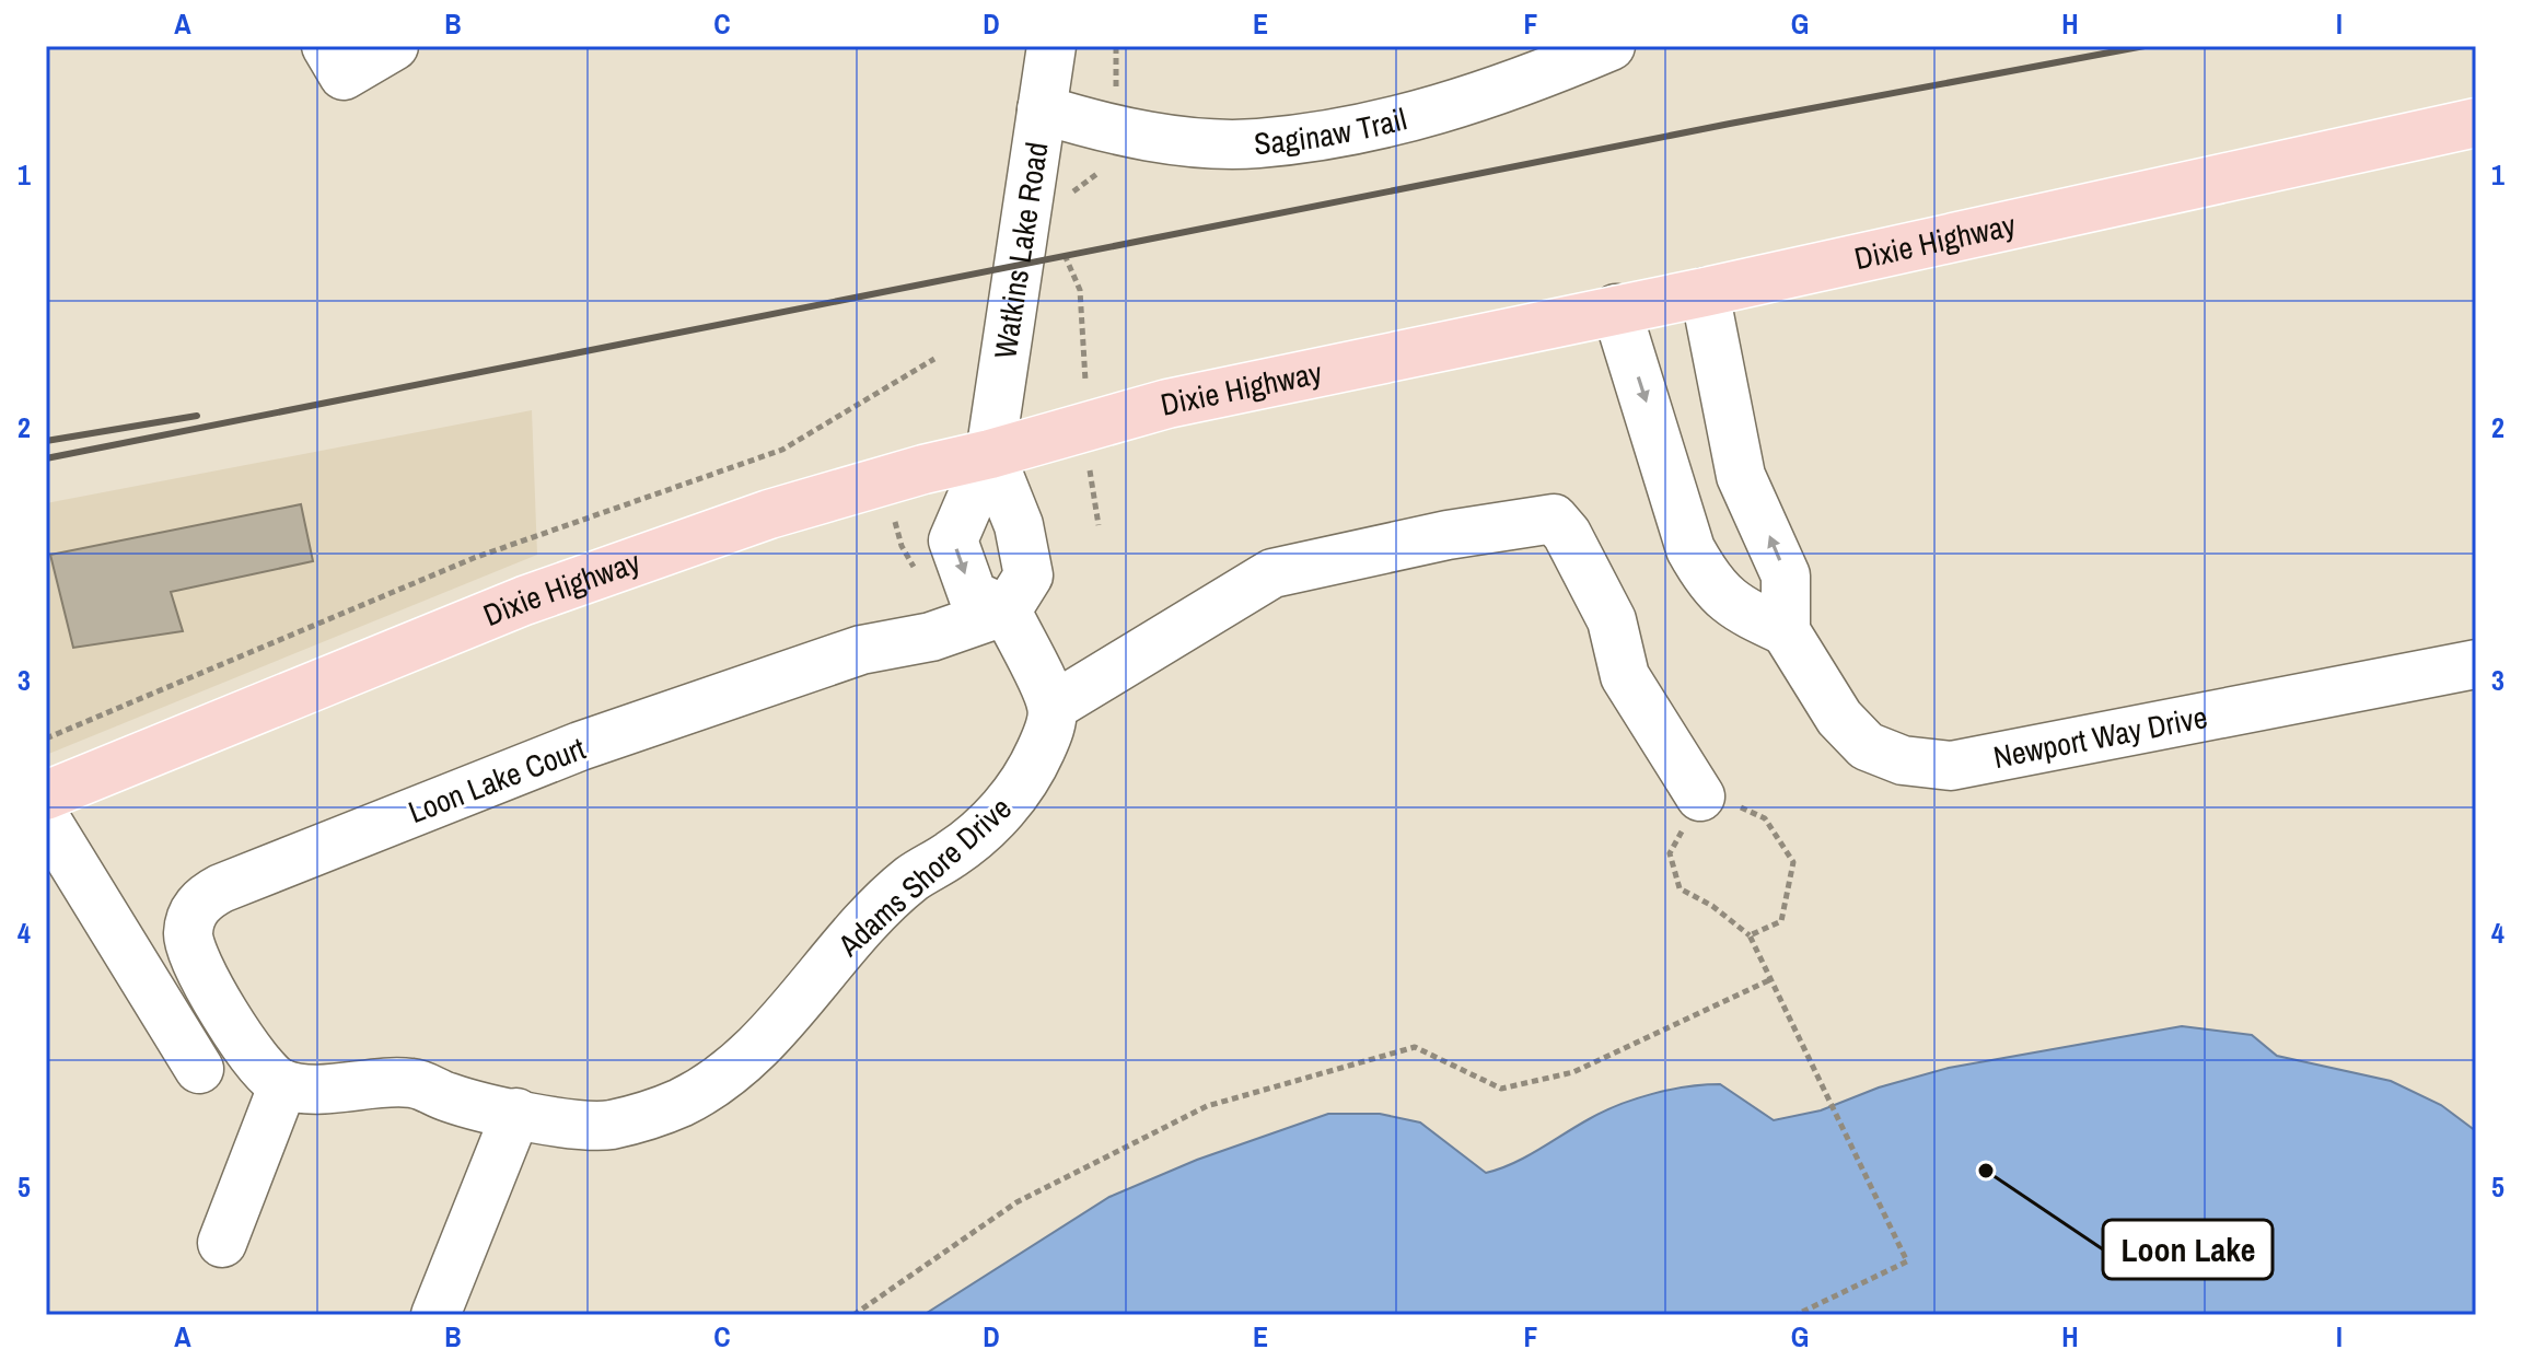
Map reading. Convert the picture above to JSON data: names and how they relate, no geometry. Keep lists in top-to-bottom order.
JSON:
{
  "streets": {
    "main road": ["Dixie Highway"],
    "street": [
      "Saginaw Trail",
      "Watkins Lake Road",
      "Newport Way Drive",
      "Loon Lake Court",
      "Adams Shore Drive"
    ]
  },
  "crossings": [
    ["Saginaw Trail", "Watkins Lake Road"],
    ["Dixie Highway", "Watkins Lake Road"],
    ["Watkins Lake Road", "Loon Lake Court"],
    ["Loon Lake Court", "Adams Shore Drive"]
  ],
  "places": ["Loon Lake"],
  "grid": {
    "columns": [
      "A",
      "B",
      "C",
      "D",
      "E",
      "F",
      "G",
      "H",
      "I"
    ],
    "rows": [
      "1",
      "2",
      "3",
      "4",
      "5"
    ]
  }
}
